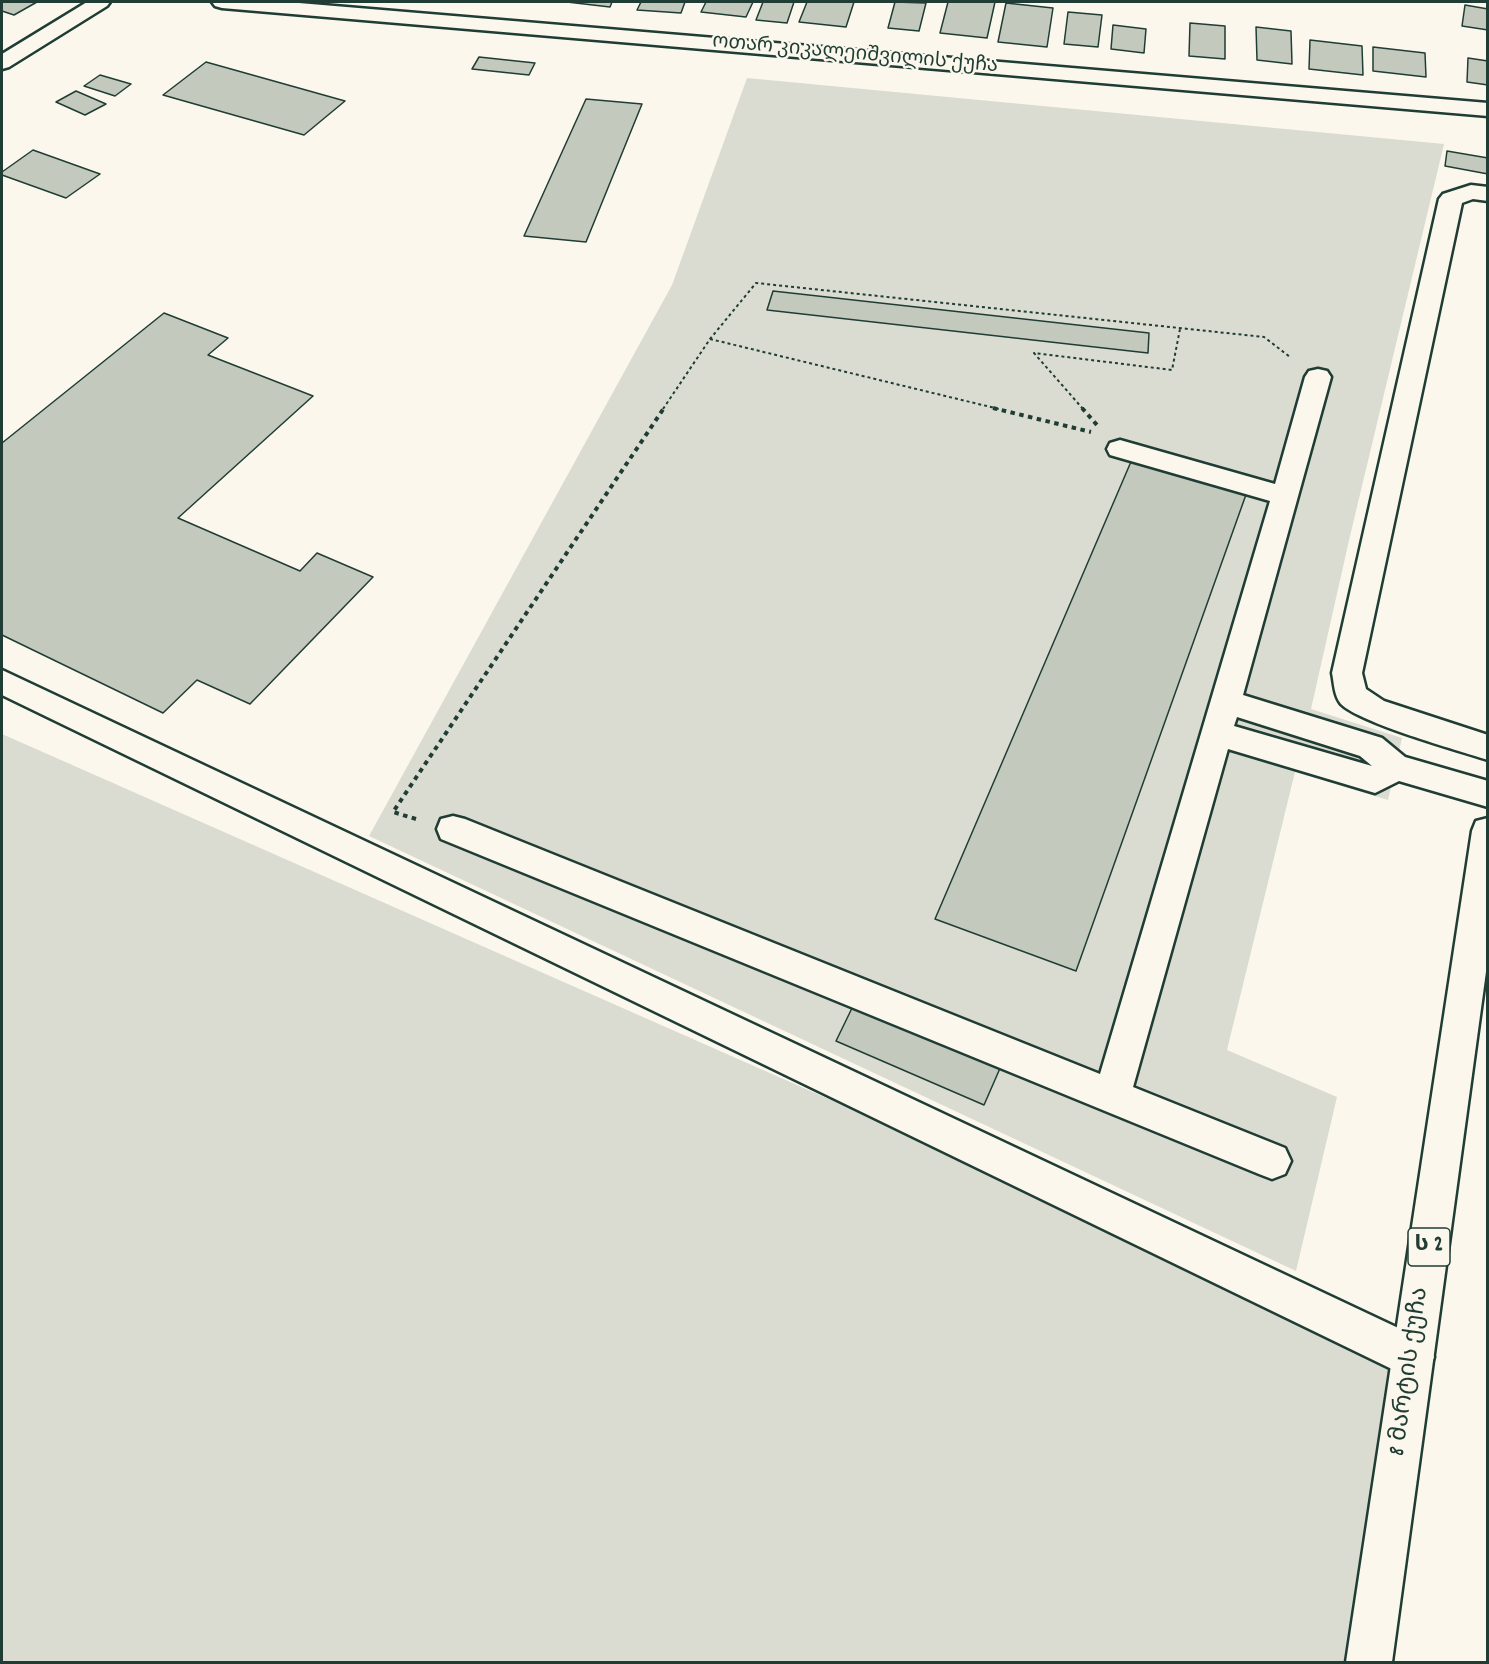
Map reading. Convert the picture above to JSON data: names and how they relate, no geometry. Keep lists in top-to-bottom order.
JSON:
{
  "streets": {
    "main road": ["ოთარ კიკალეიშვილის ქუჩა", "ს 2", "8 მარტის ქუჩა"]
  }
}
